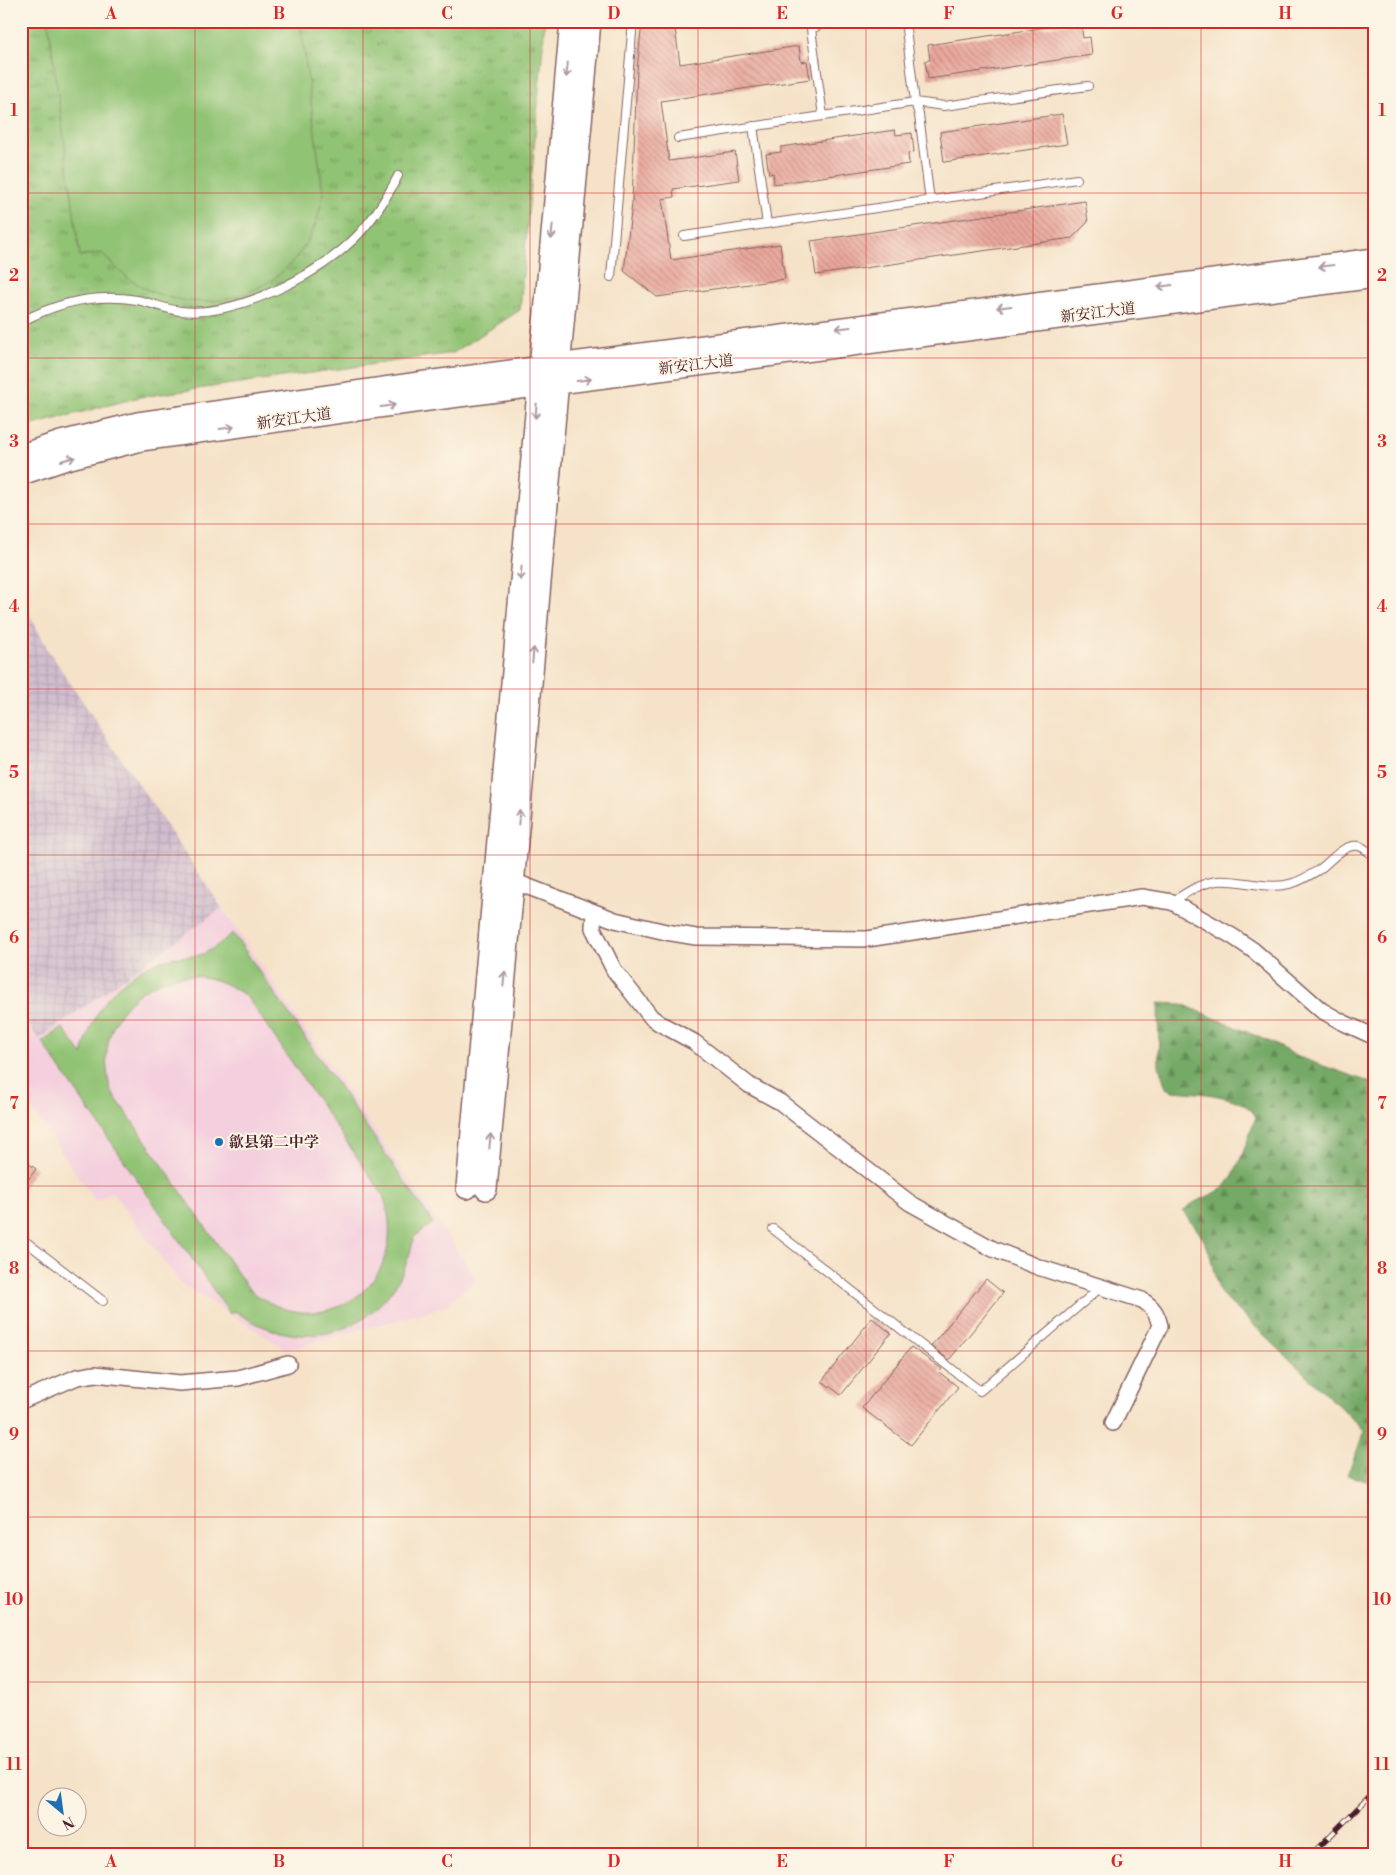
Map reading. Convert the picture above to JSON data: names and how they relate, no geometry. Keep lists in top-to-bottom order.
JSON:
{
  "streets": {
    "main road": ["新安江大道"]
  },
  "places": ["歙县第二中学"],
  "north": "bottom right",
  "grid": {
    "columns": [
      "A",
      "B",
      "C",
      "D",
      "E",
      "F",
      "G",
      "H"
    ],
    "rows": [
      "1",
      "2",
      "3",
      "4",
      "5",
      "6",
      "7",
      "8",
      "9",
      "10",
      "11"
    ]
  }
}
